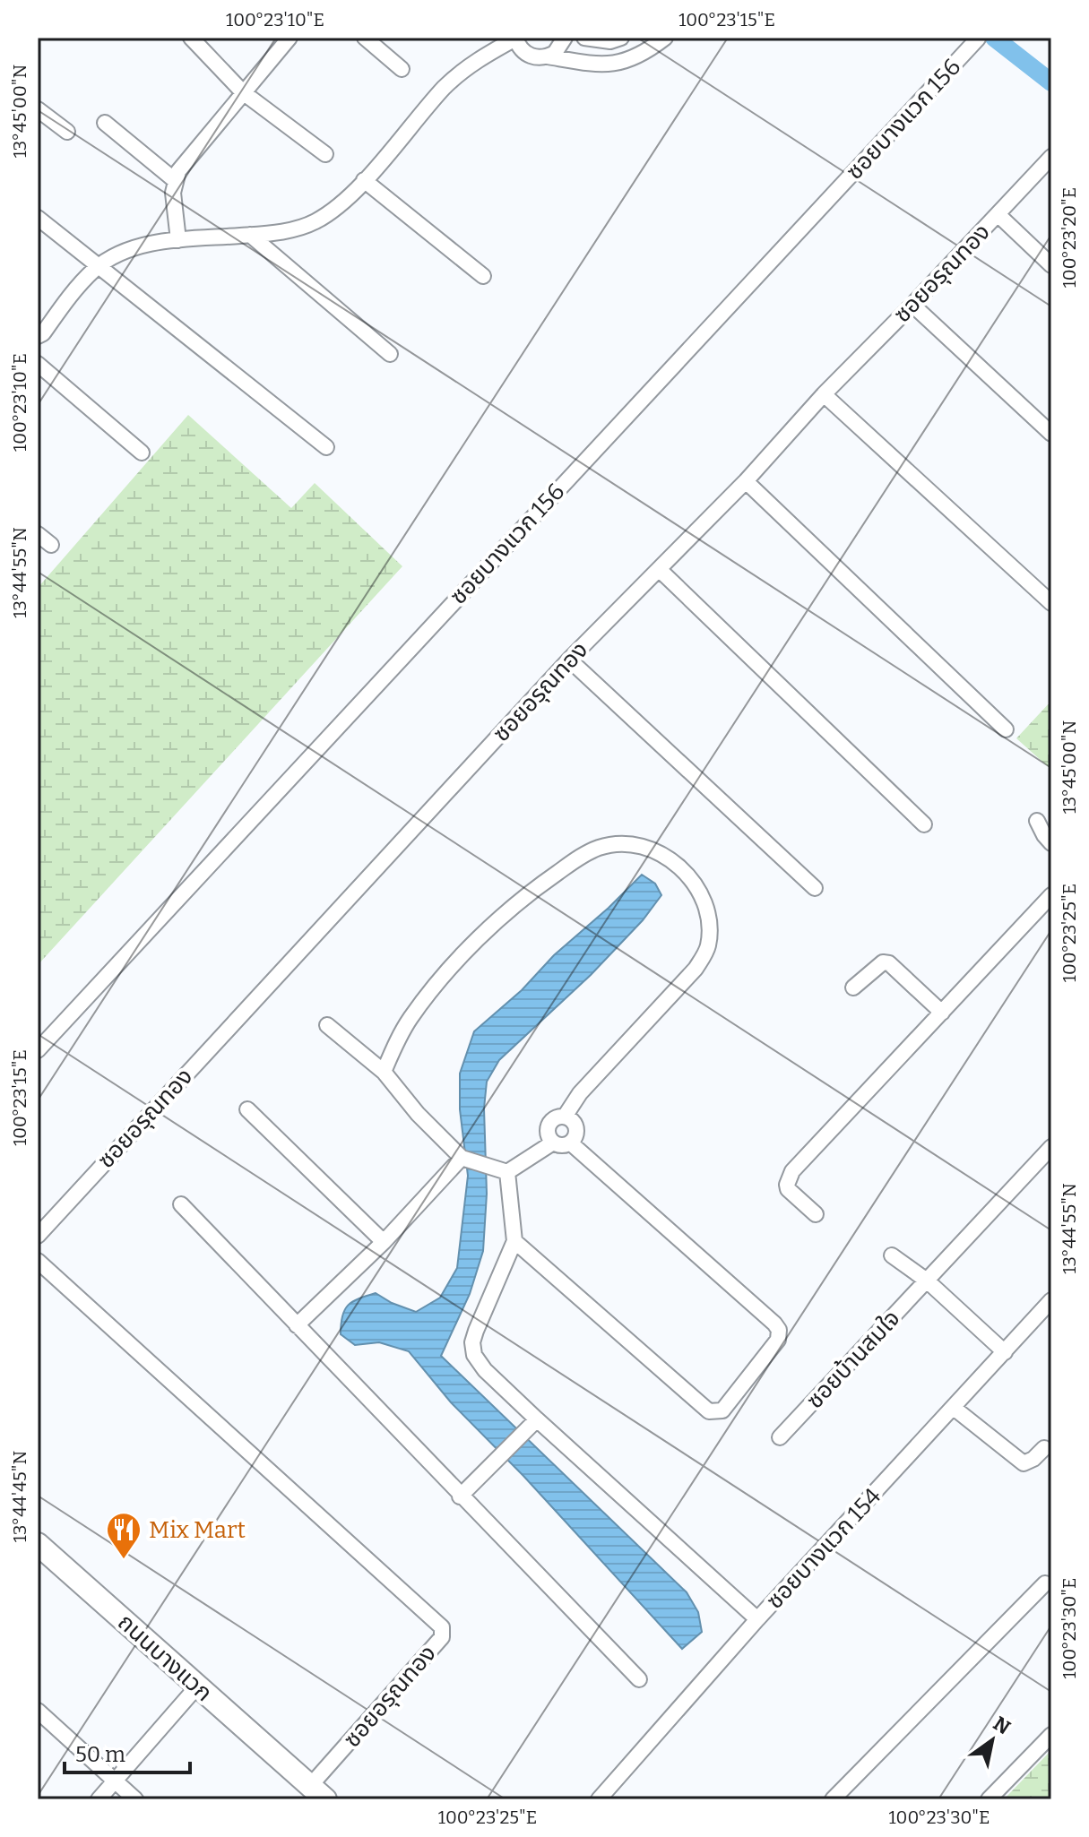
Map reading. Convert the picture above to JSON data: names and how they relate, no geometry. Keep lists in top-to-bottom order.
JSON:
{
  "streets": {
    "main road": ["ถนนบางแวก"],
    "street": [
      "ซอยบางแวก 156",
      "ซอยอรุณทอง",
      "ซอยบ้านสมใจ",
      "ซอยบางแวก 154"
    ]
  },
  "crossings": [
    ["ซอยอรุณทอง", "ถนนบางแวก"]
  ],
  "places": {
    "restaurant": ["Mix Mart"]
  },
  "scale_bar": "50 m",
  "north": "top right",
  "coordinates": [
    "100°23'10\"E",
    "100°23'15\"E",
    "13°45'00\"N",
    "100°23'20\"E",
    "13°44'55\"N",
    "100°23'25\"E",
    "13°44'45\"N",
    "100°23'30\"E"
  ]
}
